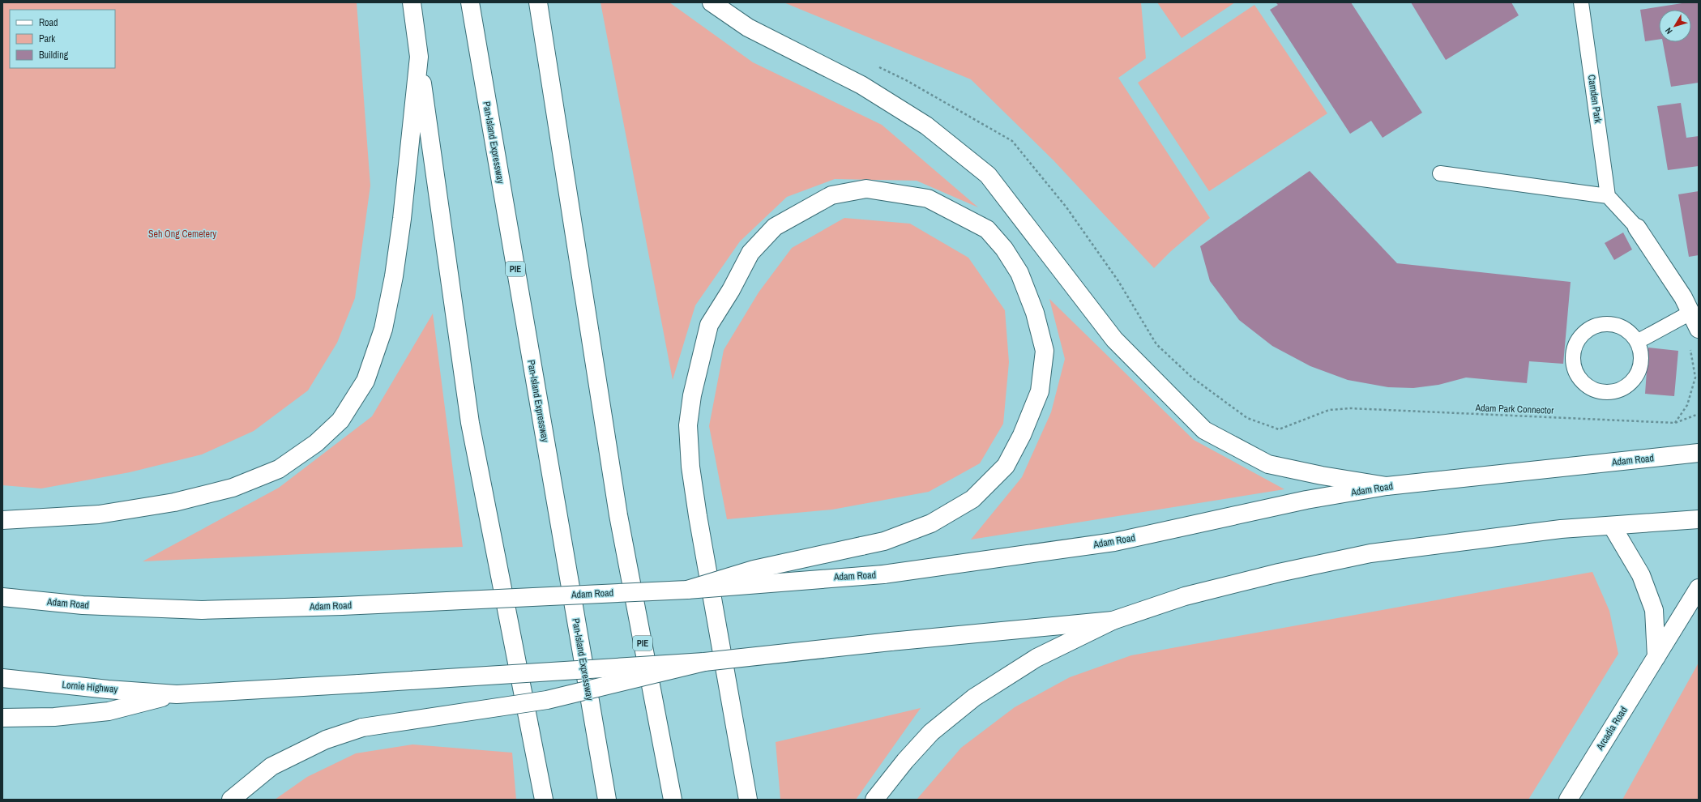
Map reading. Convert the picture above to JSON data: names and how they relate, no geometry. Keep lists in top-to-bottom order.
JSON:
{
  "streets": {
    "main road": [
      "Pan-Island Expressway",
      "PIE",
      "Adam Road",
      "Lornie Highway",
      "Arcadia Road"
    ],
    "lane": ["Camden Park"],
    "path": ["Adam Park Connector"]
  },
  "parks": ["Seh Ong Cemetery"],
  "legend": ["Road", "Park", "Building"],
  "north": "bottom left"
}
